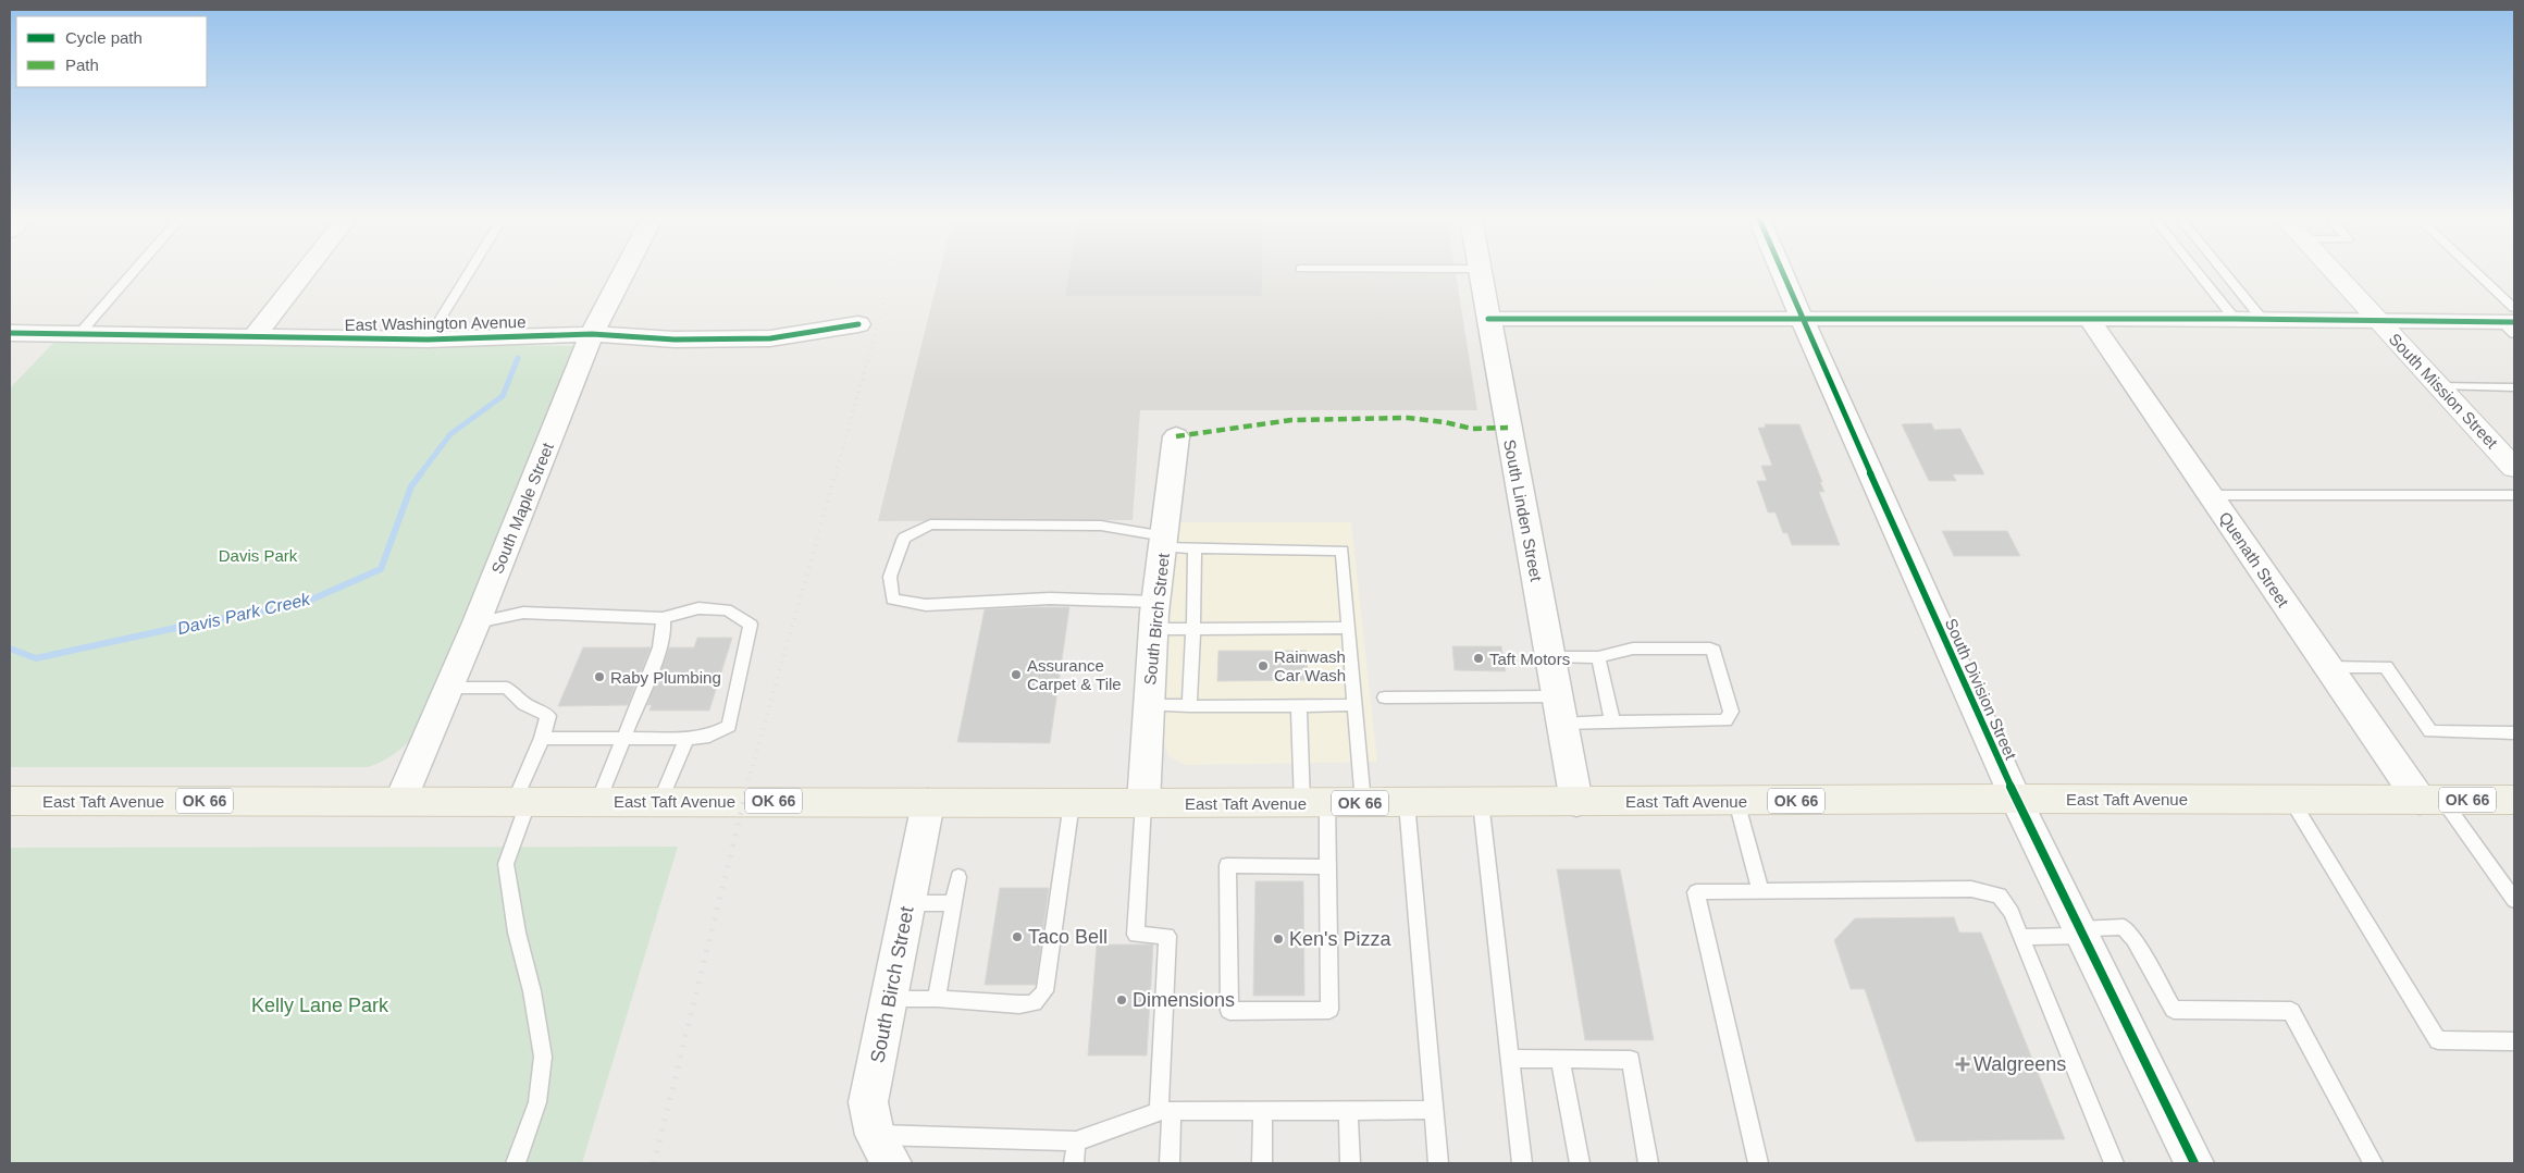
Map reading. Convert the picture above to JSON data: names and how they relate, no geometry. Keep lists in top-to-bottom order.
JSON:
{
  "streets": {
    "main road": ["South Mission Street", "East Taft Avenue", "OK 66"],
    "street": [
      "East Washington Avenue",
      "South Maple Street",
      "South Linden Street",
      "Quenath Street",
      "South Birch Street",
      "South Division Street"
    ]
  },
  "crossings": [
    ["East Washington Avenue", "South Maple Street"],
    ["South Maple Street", "East Taft Avenue"],
    ["South Linden Street", "East Taft Avenue"],
    ["Quenath Street", "East Taft Avenue"],
    ["South Birch Street", "East Taft Avenue"],
    ["South Division Street", "East Taft Avenue"]
  ],
  "water": ["Davis Park Creek"],
  "parks": ["Davis Park", "Kelly Lane Park"],
  "places": {
    "other": [
      "Taft Motors",
      "Rainwash Car Wash",
      "Assurance Carpet & Tile",
      "Raby Plumbing",
      "Taco Bell",
      "Ken's Pizza",
      "Dimensions"
    ],
    "health": ["Walgreens"]
  },
  "legend": ["Cycle path", "Path"]
}
